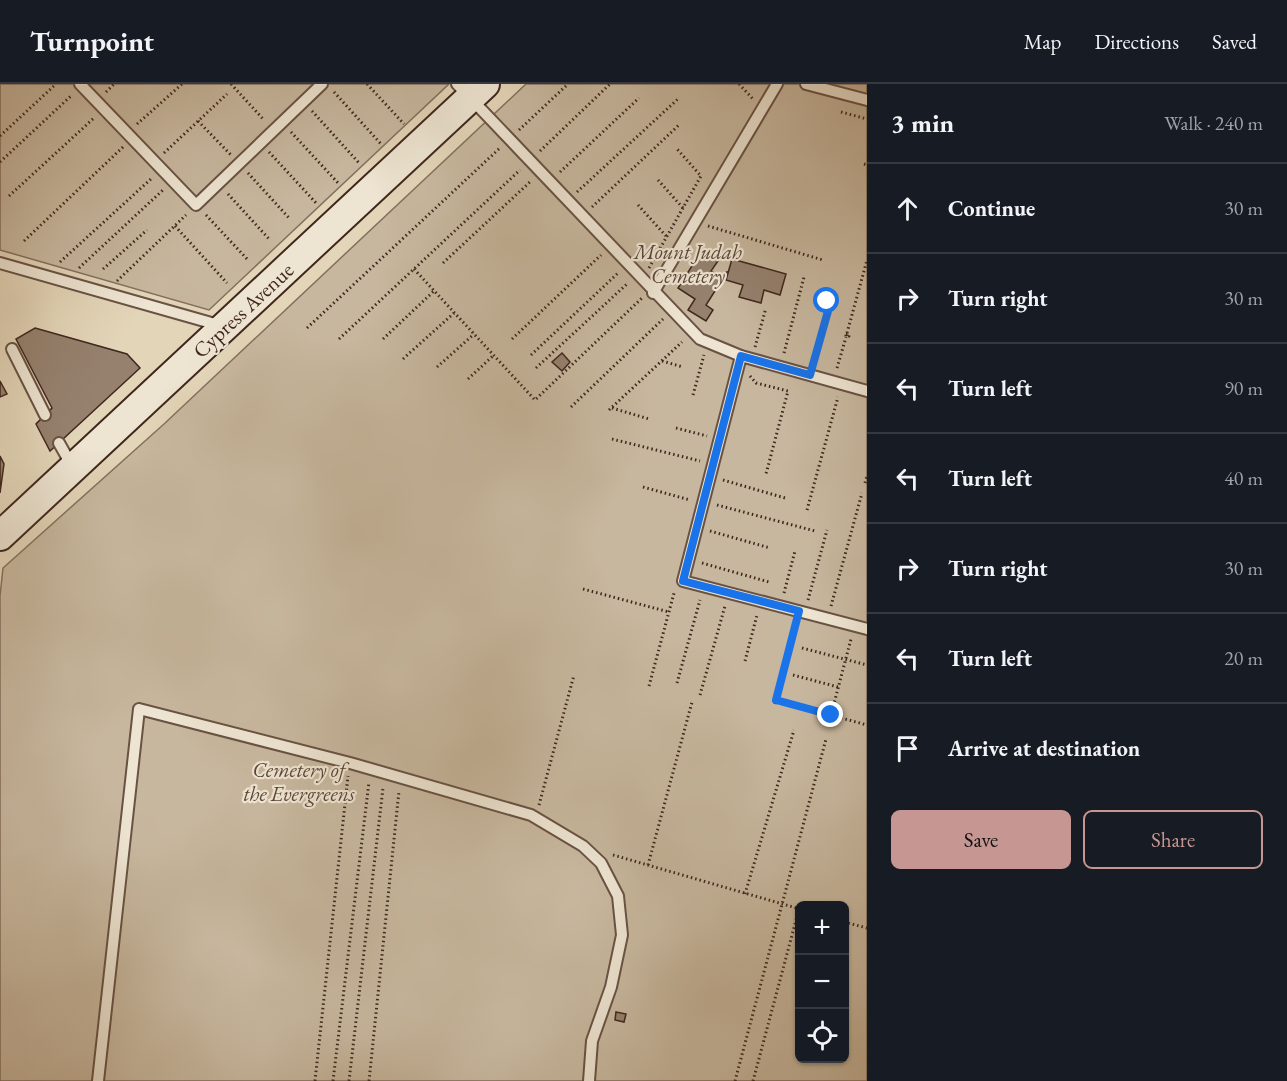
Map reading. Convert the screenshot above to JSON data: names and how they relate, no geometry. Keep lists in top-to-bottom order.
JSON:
{
  "streets": {
    "street": ["Cypress Avenue"]
  },
  "parks": ["Mount Judah Cemetery", "Cemetery of the Evergreens"],
  "page": {
    "header": "Turnpoint",
    "nav": ["Map", "Directions", "Saved"],
    "heading": ["3 min", "Walk · 240 m"],
    "list": [
      ["Continue", "30 m"],
      ["Turn right", "30 m"],
      ["Turn left", "90 m"],
      ["Turn left", "40 m"],
      ["Turn right", "30 m"],
      ["Turn left", "20 m"],
      "Arrive at destination"
    ],
    "buttons": ["Save", "Share"],
    "map_buttons": ["+", "−"]
  }
}
